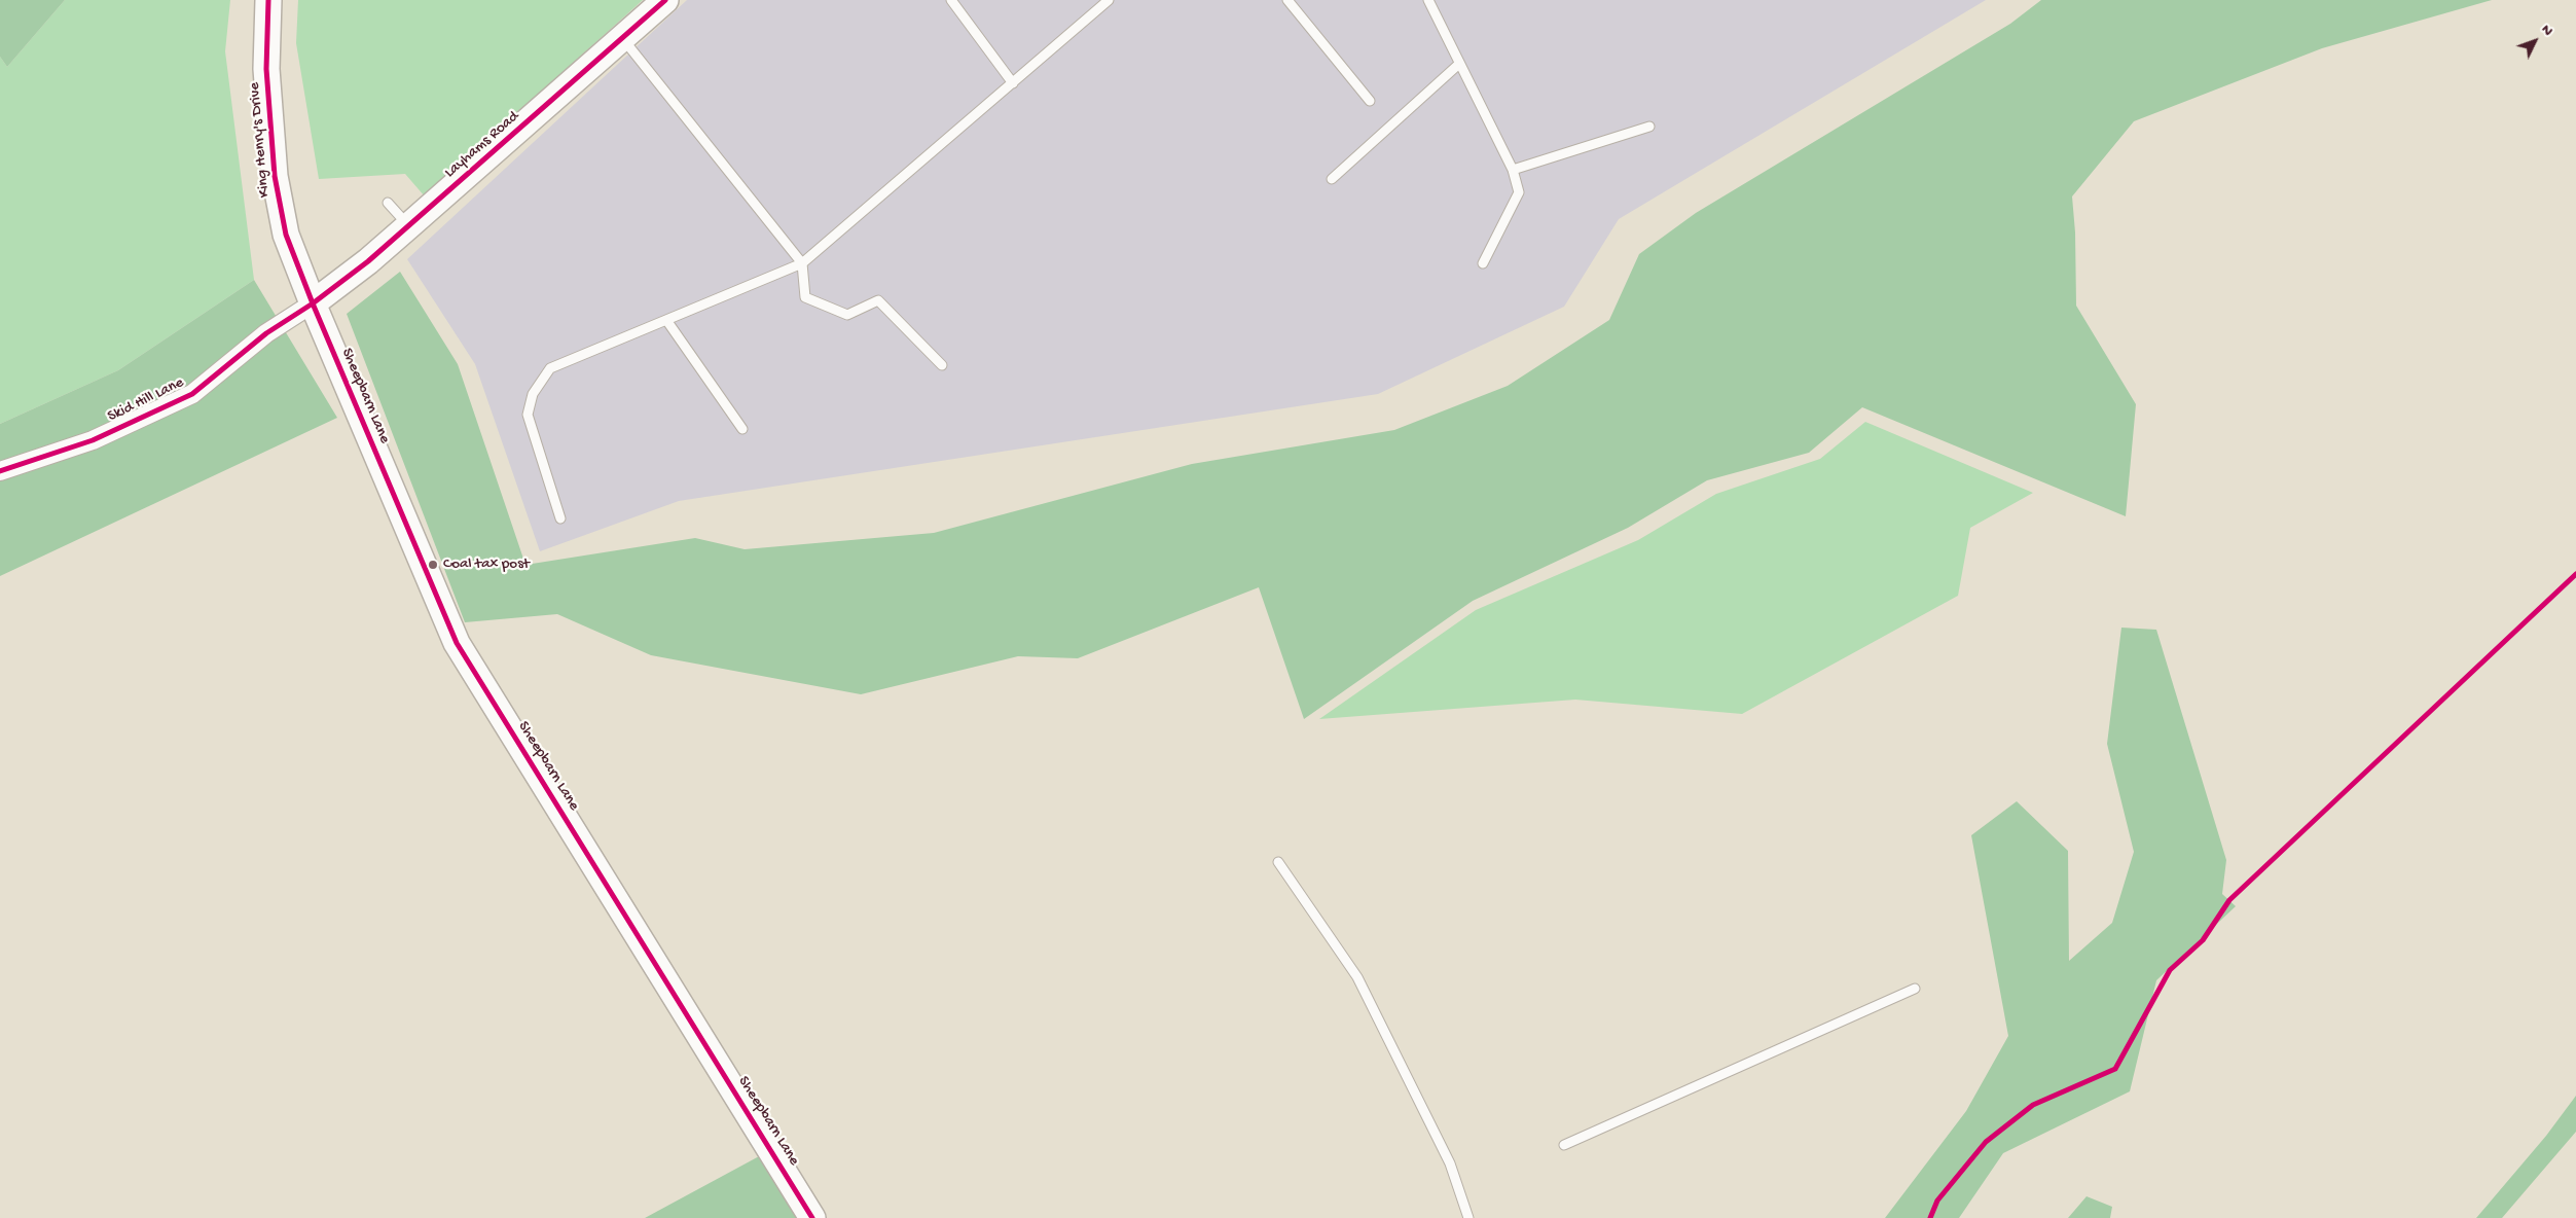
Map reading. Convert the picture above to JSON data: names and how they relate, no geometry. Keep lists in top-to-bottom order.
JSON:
{
  "streets": {
    "street": [
      "King Henry's Drive",
      "Layhams Road",
      "Sheepbarn Lane",
      "Skid Hill Lane"
    ]
  },
  "crossings": [
    ["King Henry's Drive", "Layhams Road"],
    ["King Henry's Drive", "Sheepbarn Lane"],
    ["King Henry's Drive", "Skid Hill Lane"],
    ["Layhams Road", "Sheepbarn Lane"],
    ["Layhams Road", "Skid Hill Lane"],
    ["Sheepbarn Lane", "Skid Hill Lane"]
  ],
  "places": ["Coal tax post"],
  "north": "top right"
}
